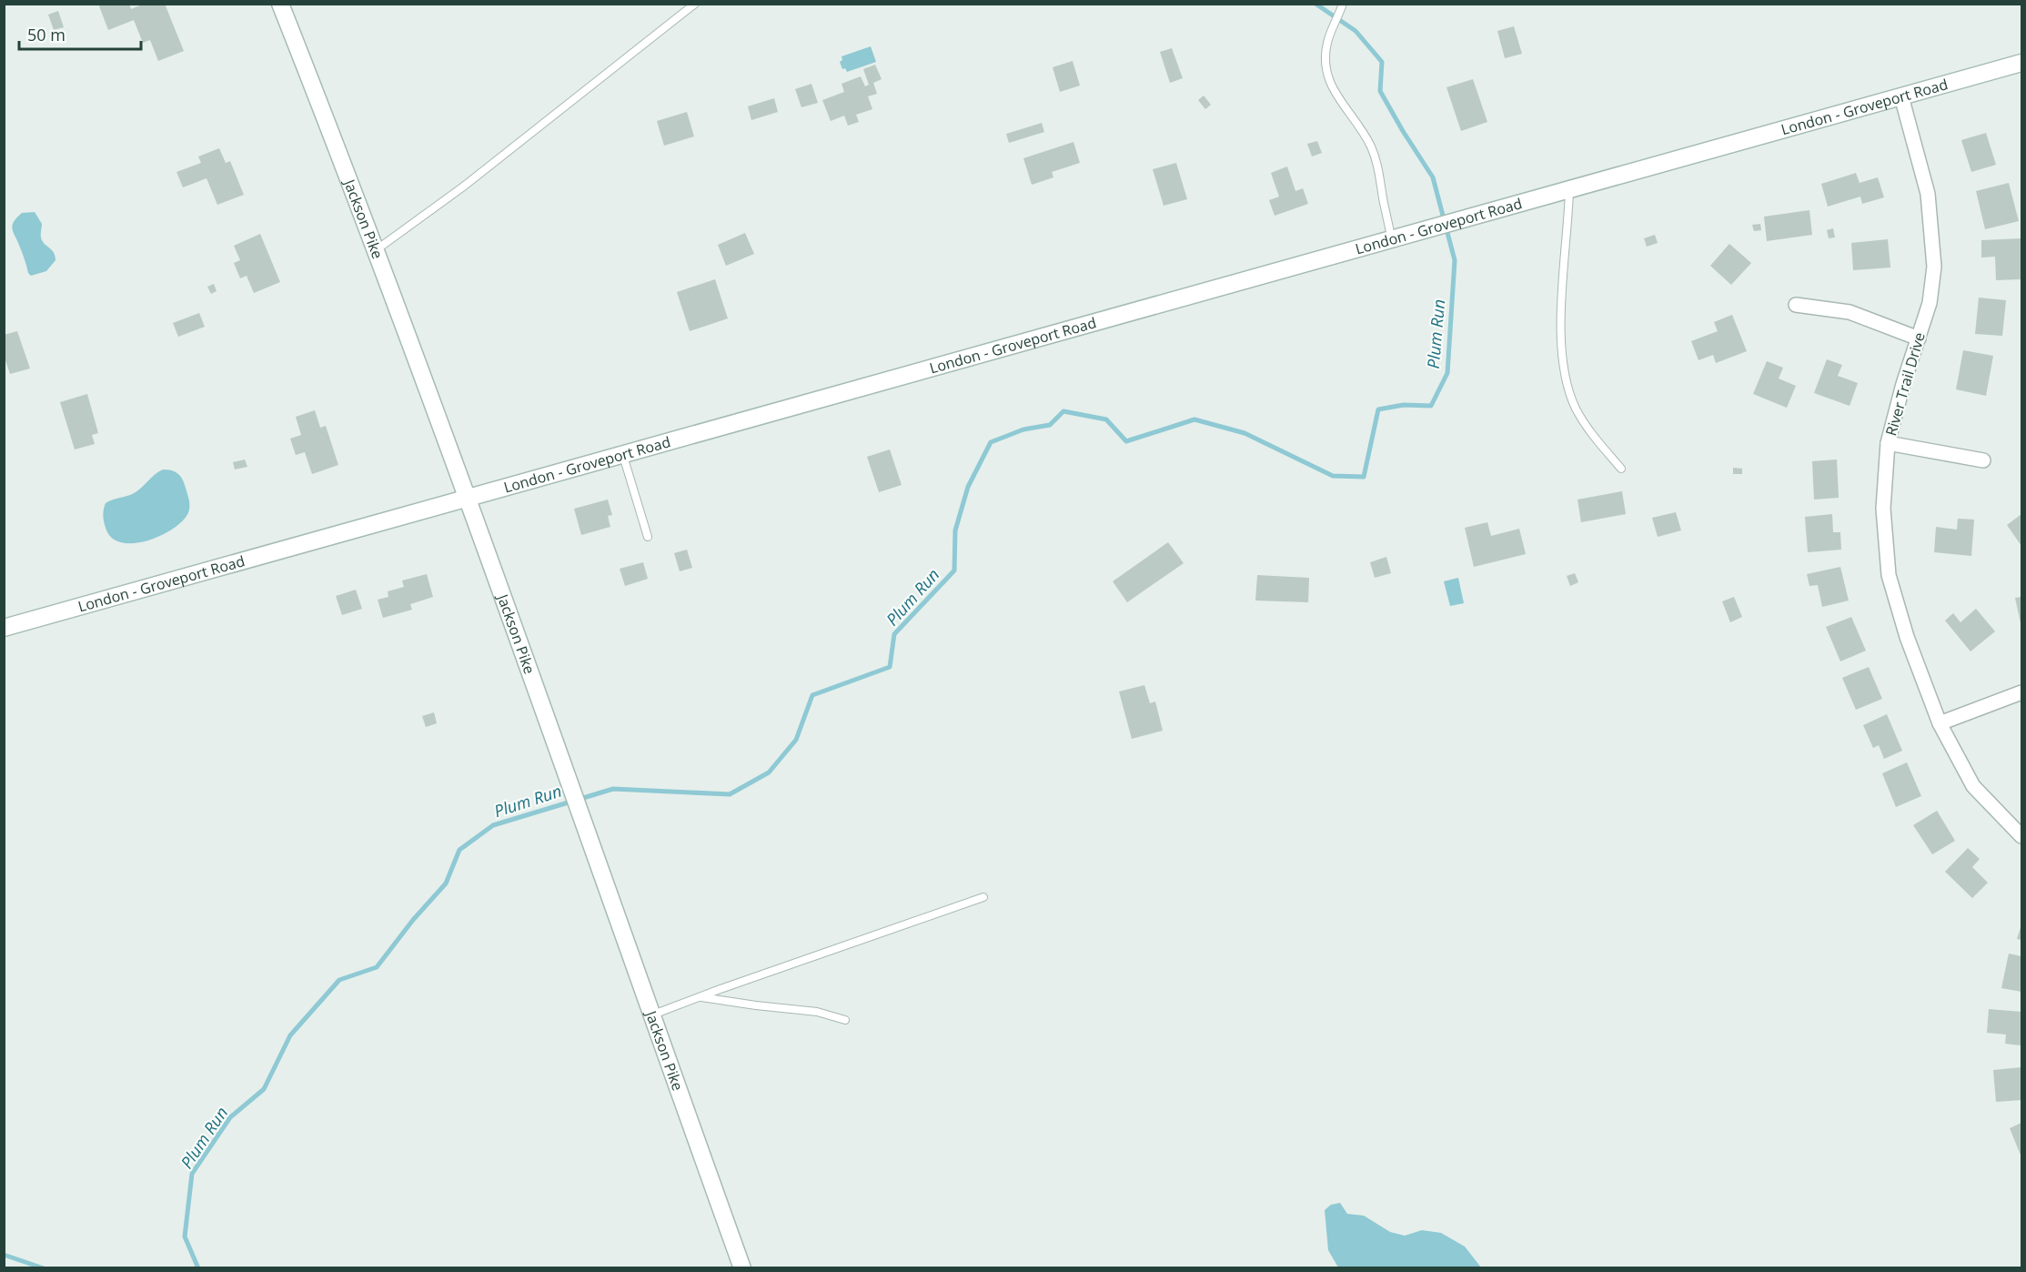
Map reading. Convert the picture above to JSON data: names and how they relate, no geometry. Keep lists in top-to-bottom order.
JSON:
{
  "streets": {
    "main road": ["London - Groveport Road", "Jackson Pike"],
    "street": ["River Trail Drive"]
  },
  "crossings": [
    ["London - Groveport Road", "Jackson Pike"],
    ["London - Groveport Road", "River Trail Drive"]
  ],
  "water": ["Plum Run"],
  "scale_bar": "50 m"
}
